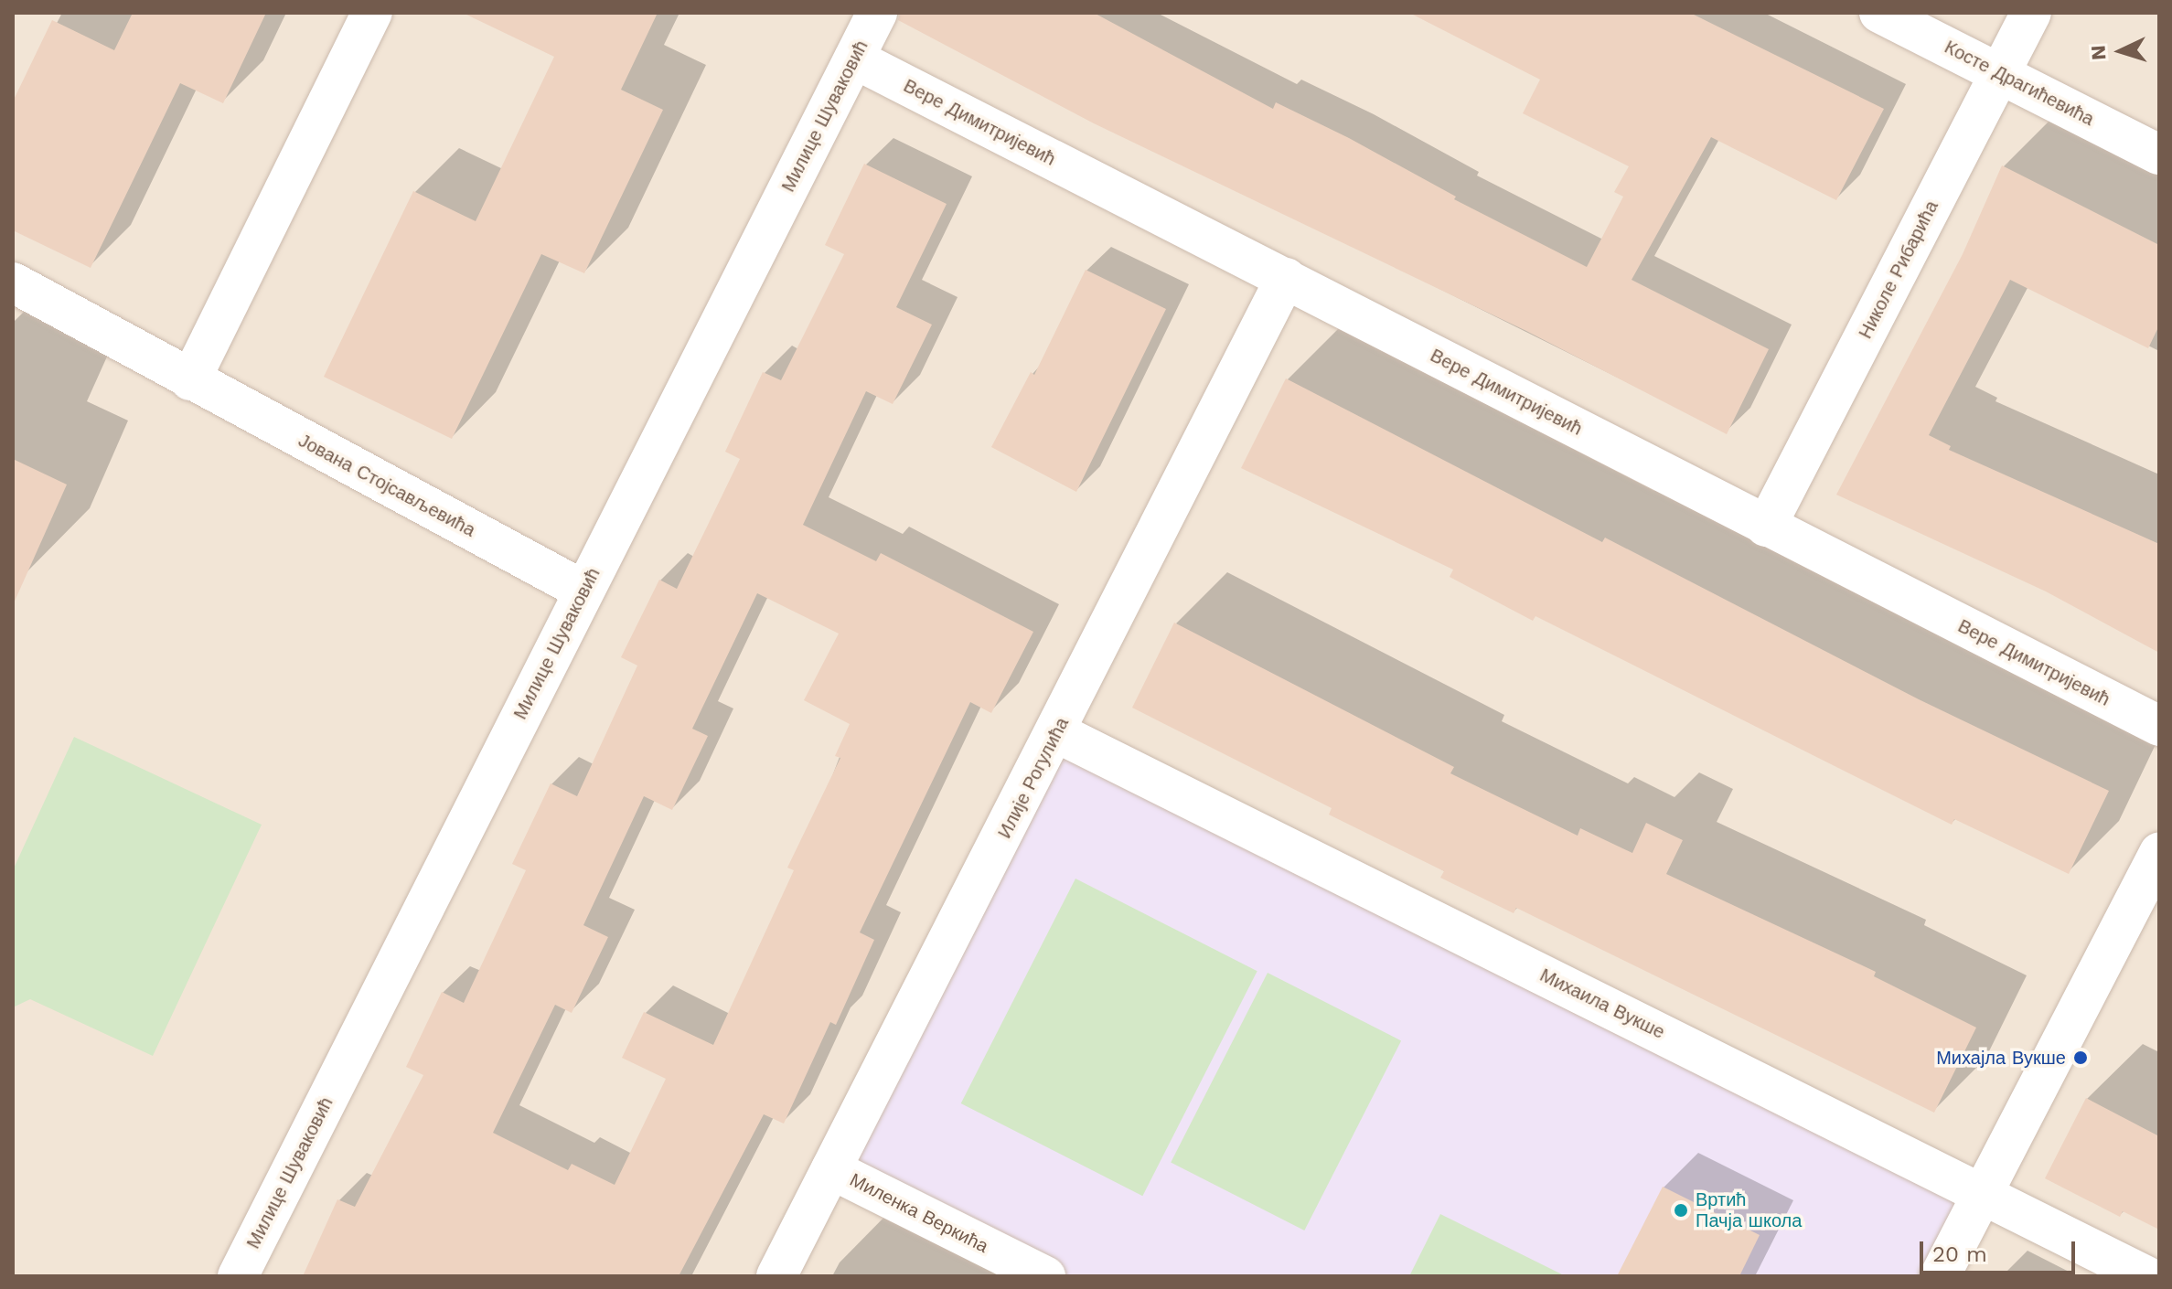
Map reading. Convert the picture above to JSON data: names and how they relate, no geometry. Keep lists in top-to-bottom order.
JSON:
{
  "streets": {
    "street": [
      "Косте Драгићевића",
      "Милице Шуваковић",
      "Вере Димитријевић",
      "Николе Рибарића",
      "Јована Стојсављевића",
      "Илије Рогулића",
      "Михаила Вукше",
      "Миленка Веркића"
    ]
  },
  "crossings": [
    ["Косте Драгићевића", "Николе Рибарића"],
    ["Милице Шуваковић", "Вере Димитријевић"],
    ["Милице Шуваковић", "Јована Стојсављевића"],
    ["Вере Димитријевић", "Николе Рибарића"],
    ["Вере Димитријевић", "Илије Рогулића"],
    ["Илије Рогулића", "Михаила Вукше"],
    ["Илије Рогулића", "Миленка Веркића"]
  ],
  "places": ["Михајла Вукше", "Вртић Пачја школа"],
  "scale_bar": "20 m",
  "north": "left"
}
